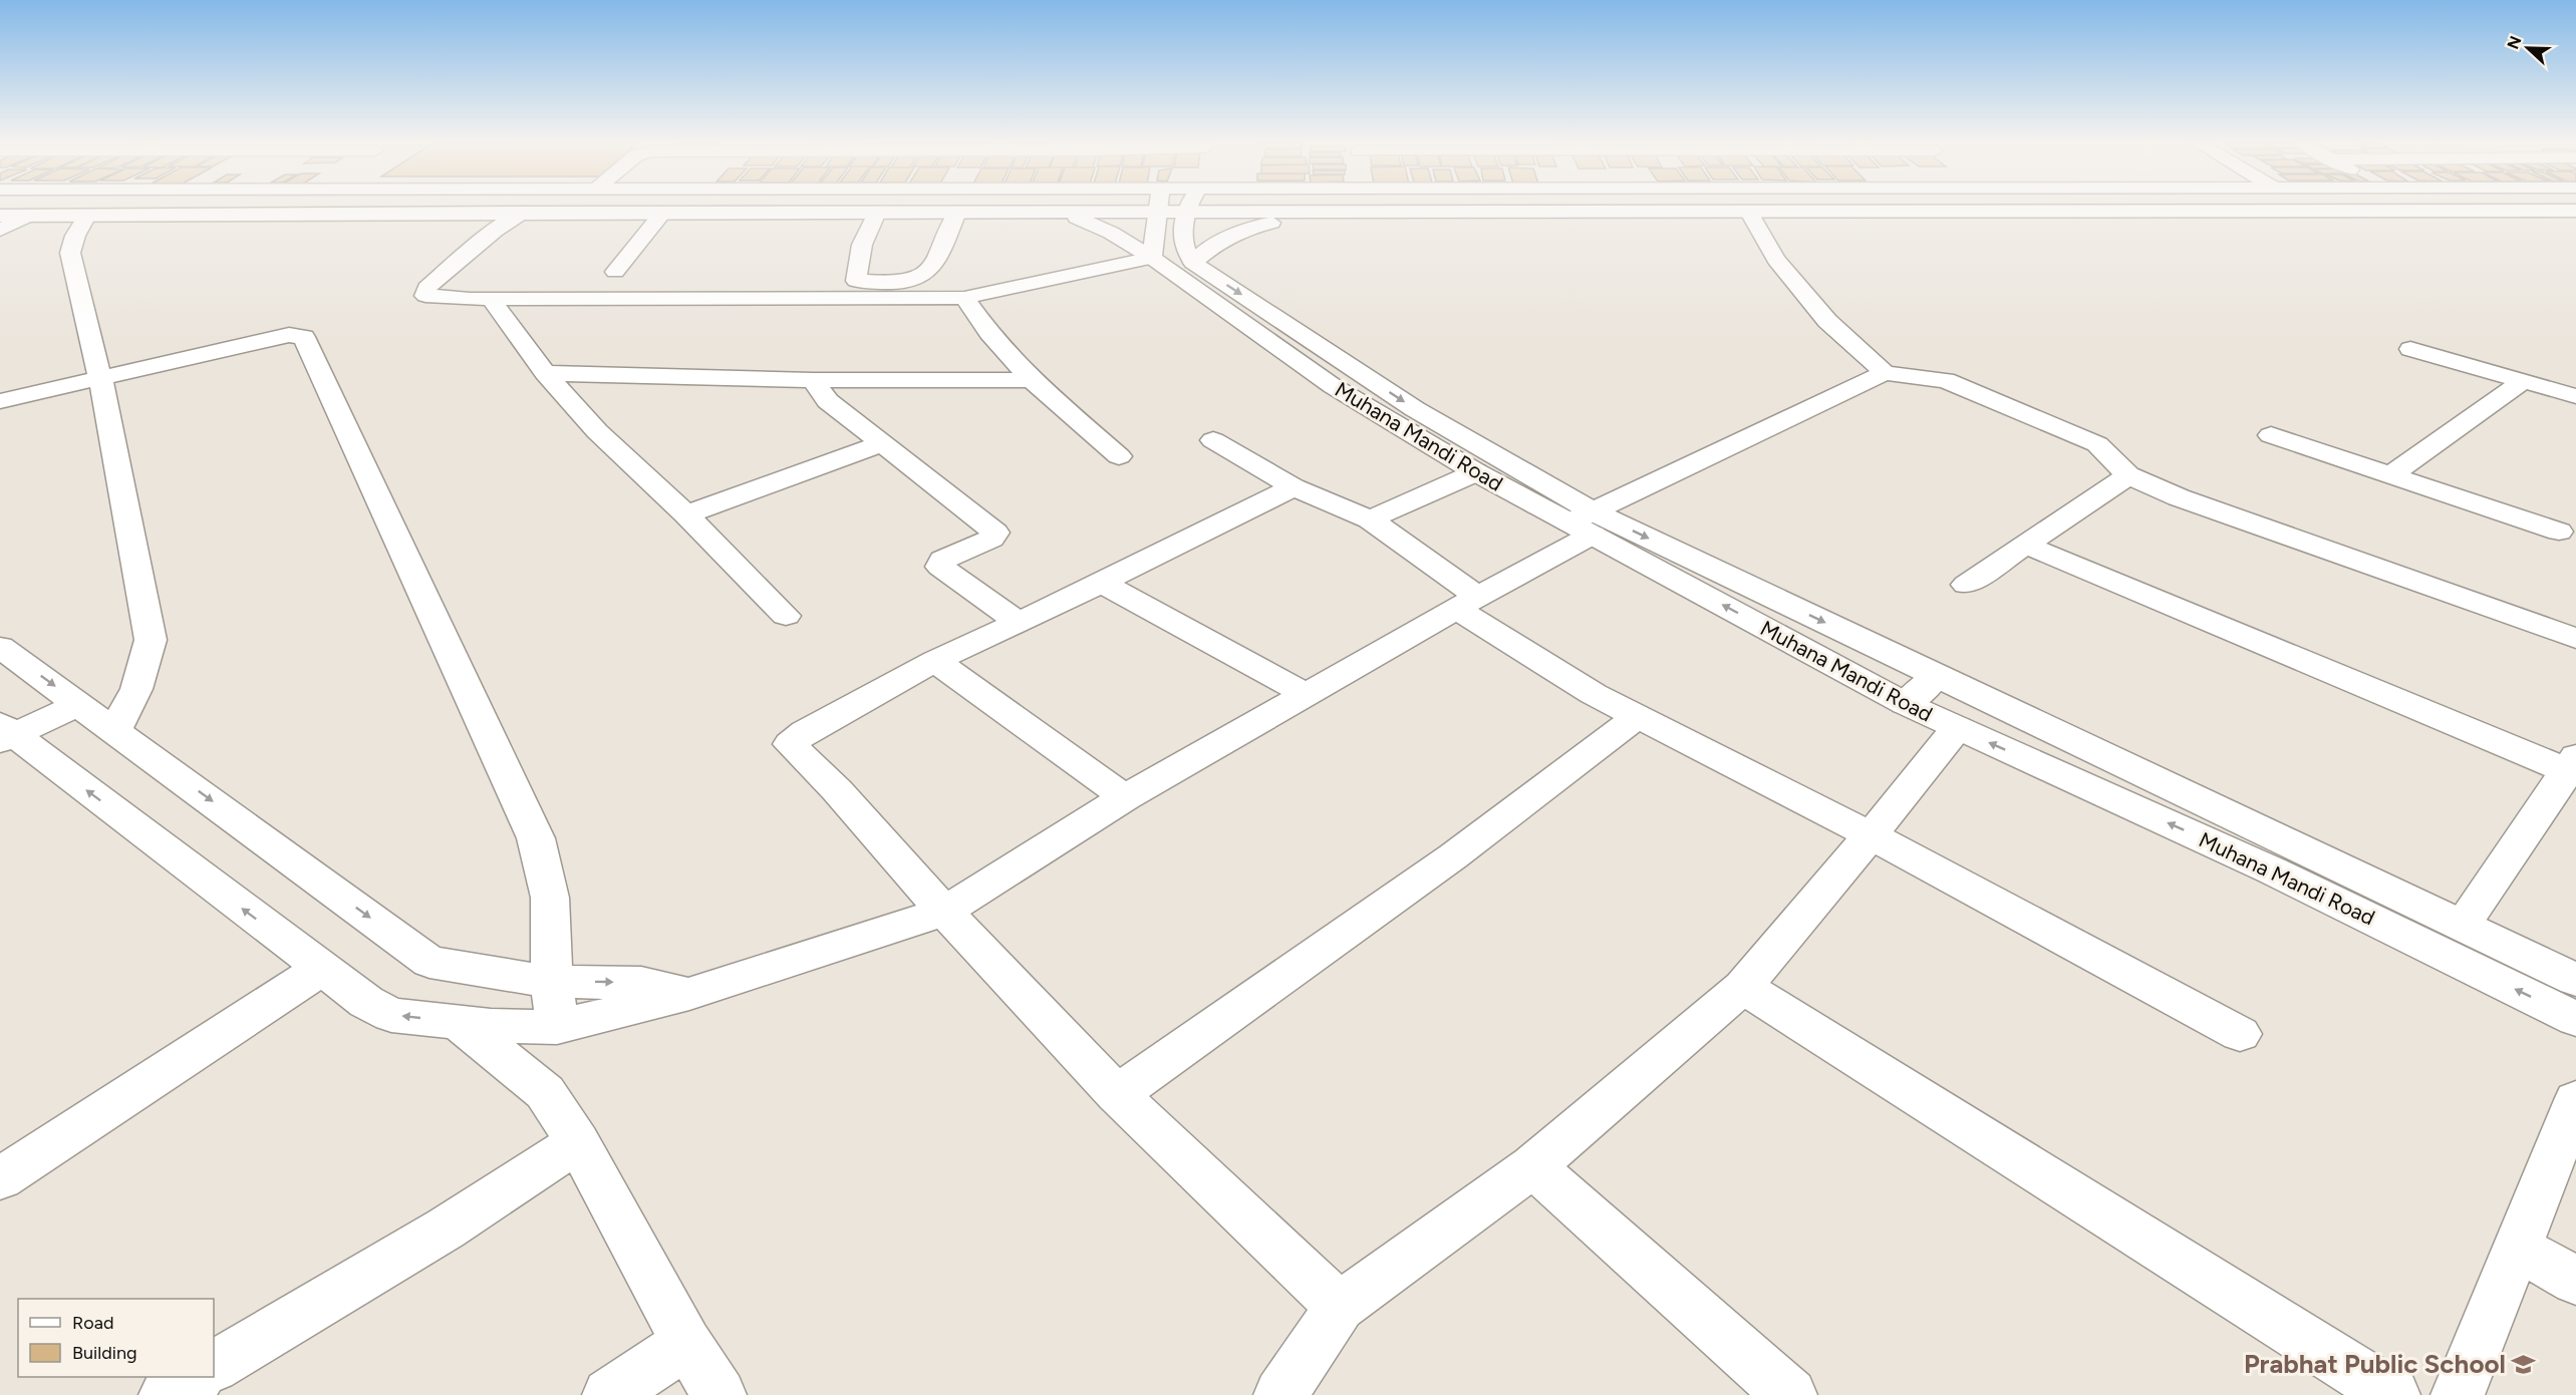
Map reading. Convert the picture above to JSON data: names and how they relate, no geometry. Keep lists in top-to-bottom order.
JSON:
{
  "streets": {
    "main road": ["Muhana Mandi Road"]
  },
  "places": {
    "school or university": ["Prabhat Public School"]
  },
  "legend": ["Road", "Building"],
  "north": "left"
}
